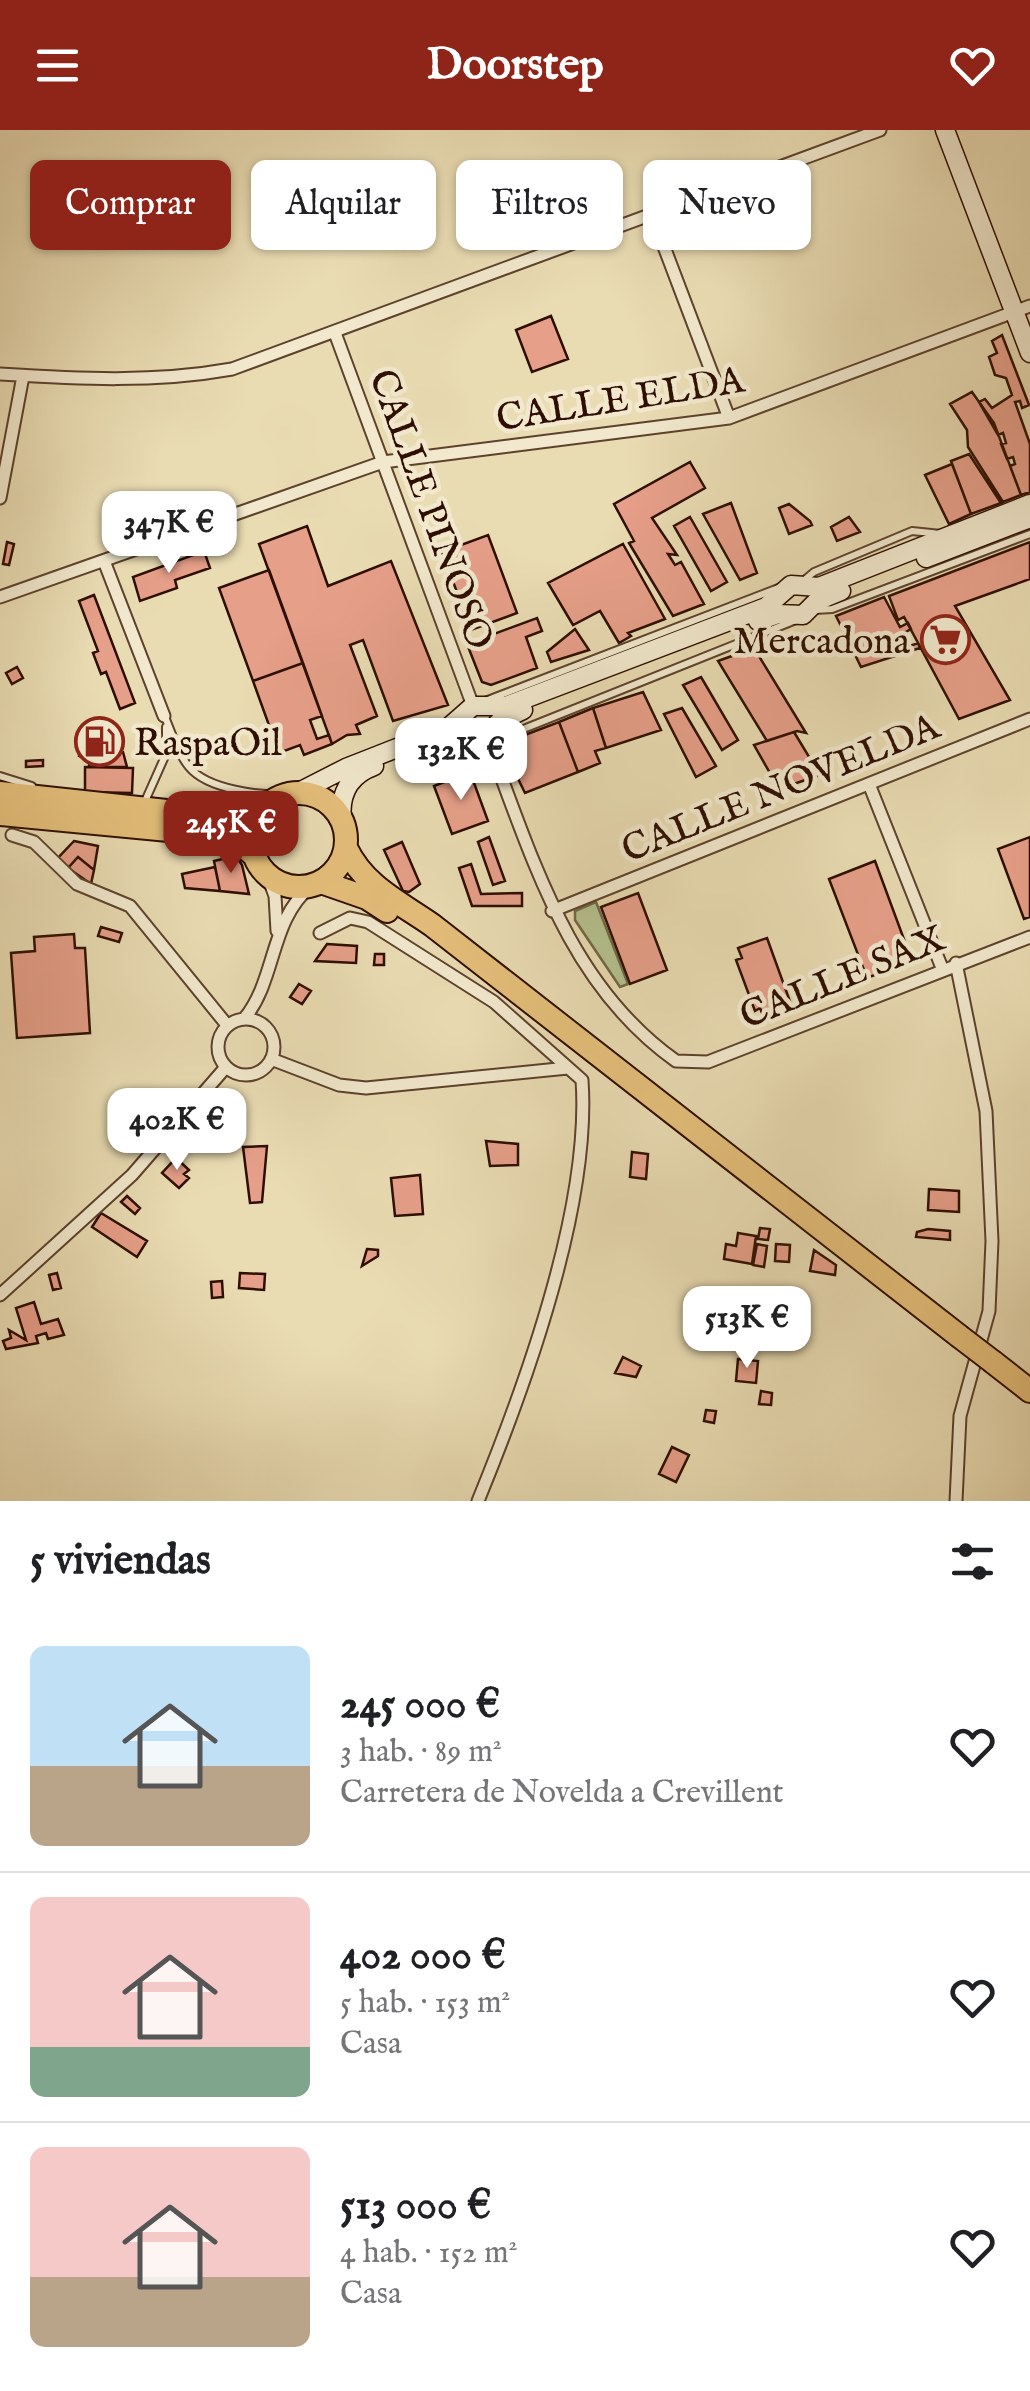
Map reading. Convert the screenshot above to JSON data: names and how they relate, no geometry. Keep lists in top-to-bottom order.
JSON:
{
  "streets": {
    "street": [
      "CALLE ELDA",
      "CALLE PINOSO",
      "CALLE NOVELDA",
      "CALLE SAX"
    ]
  },
  "crossings": [
    ["CALLE ELDA", "CALLE PINOSO"],
    ["CALLE NOVELDA", "CALLE SAX"]
  ],
  "places": {
    "supermarket": ["Mercadona"],
    "fuel station": ["RaspaOil"]
  },
  "page": {
    "header": "Doorstep",
    "chip": [
      "Comprar",
      "Alquilar",
      "Filtros",
      "Nuevo"
    ],
    "price": [
      "347K €",
      "132K €",
      "245K €",
      "402K €",
      "513K €"
    ],
    "heading": "5 viviendas",
    "list": [
      {
        "name": "245 000 €",
        "note": "3 hab. · 89 m² · Carretera de Novelda a Crevillent"
      },
      {
        "name": "402 000 €",
        "note": "5 hab. · 153 m² · Casa"
      },
      {
        "name": "513 000 €",
        "note": "4 hab. · 152 m² · Casa"
      }
    ]
  }
}
